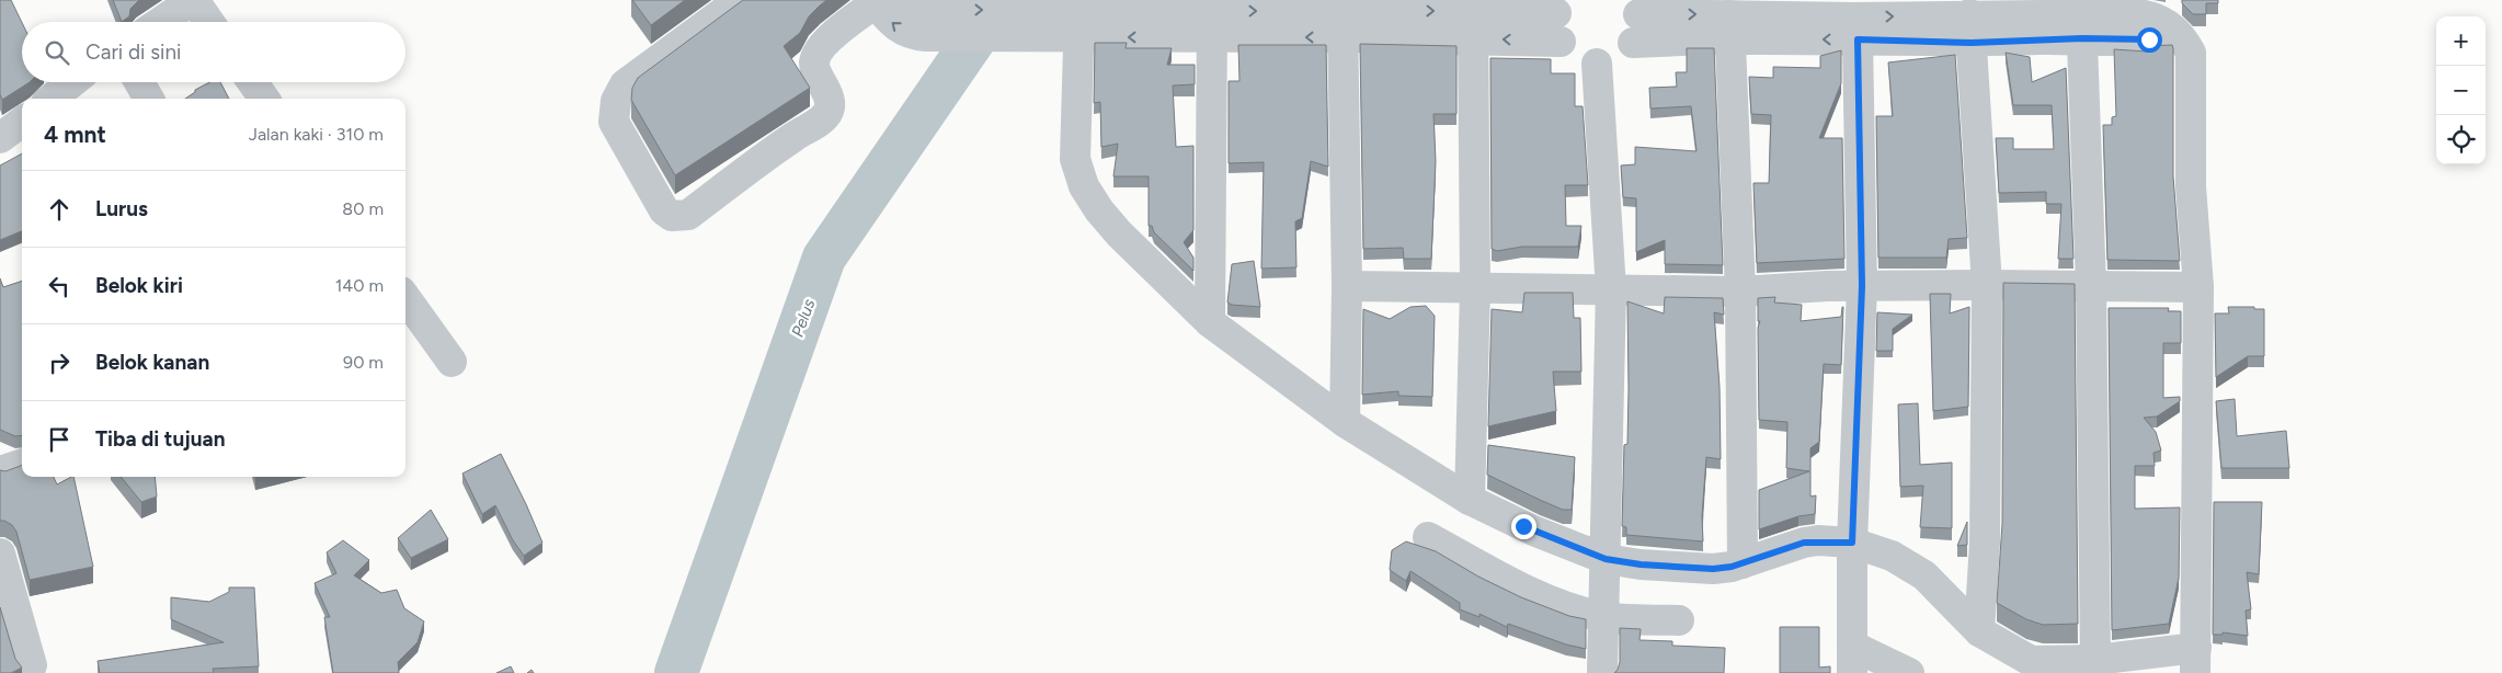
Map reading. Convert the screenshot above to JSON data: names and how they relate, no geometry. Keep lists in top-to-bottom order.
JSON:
{
  "water": ["Pelus"],
  "page": {
    "map_buttons": ["+", "−"],
    "search": "Cari di sini",
    "heading": ["4 mnt", "Jalan kaki · 310 m"],
    "list": [
      ["Lurus", "80 m"],
      ["Belok kiri", "140 m"],
      ["Belok kanan", "90 m"],
      "Tiba di tujuan"
    ]
  }
}
